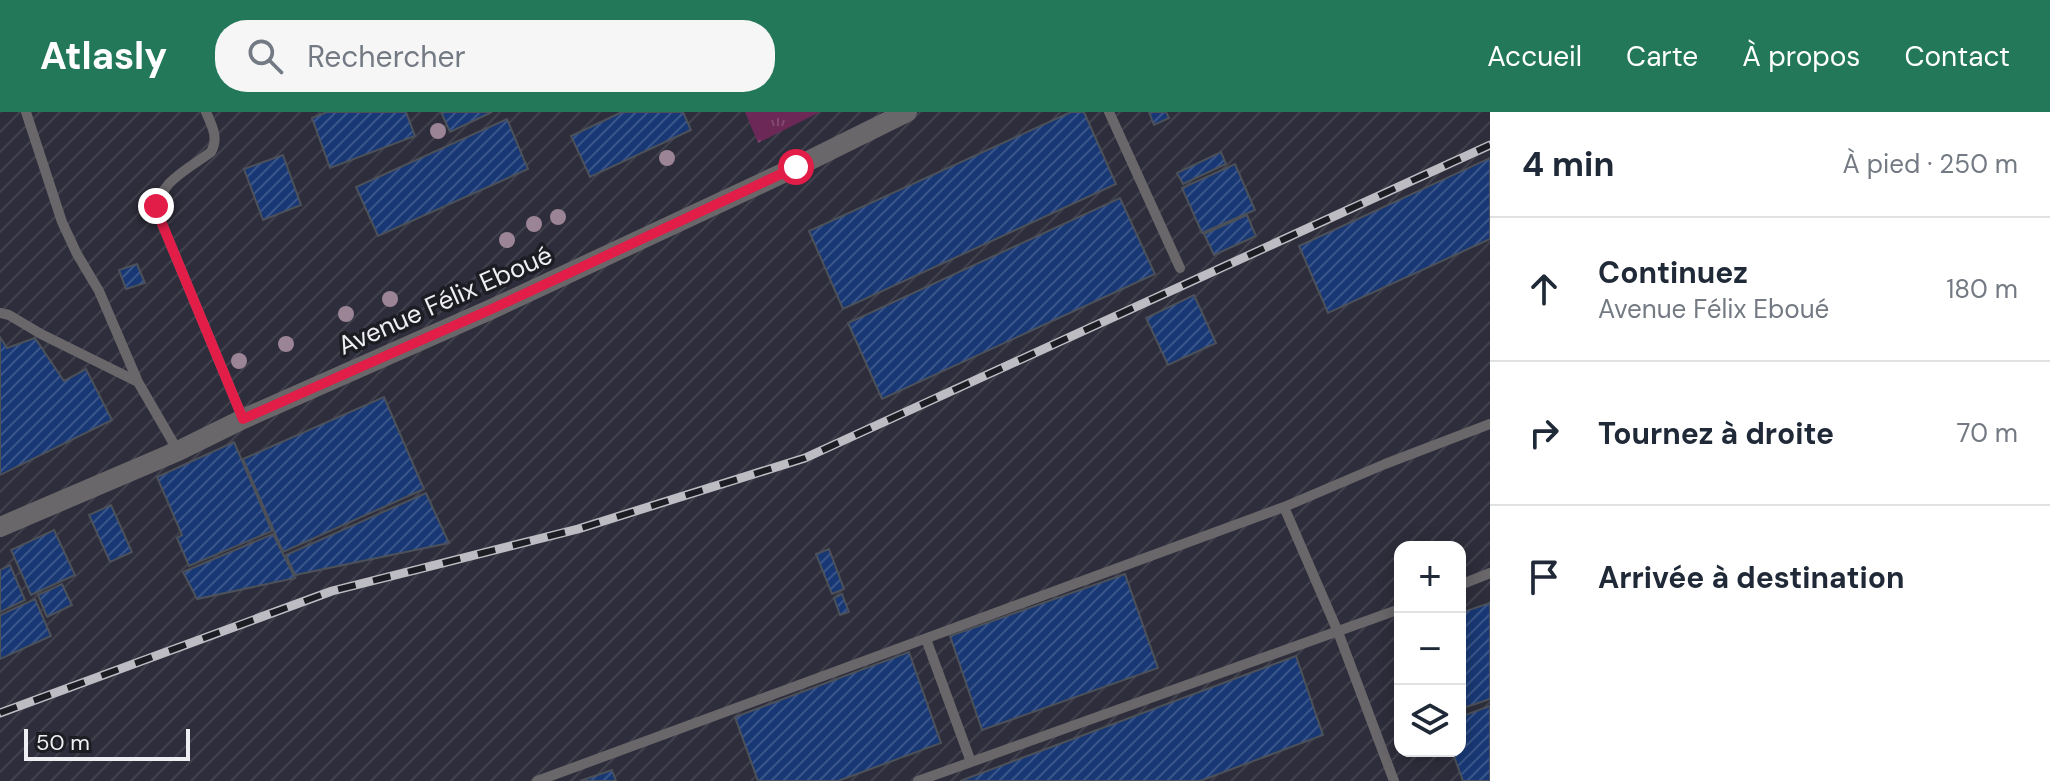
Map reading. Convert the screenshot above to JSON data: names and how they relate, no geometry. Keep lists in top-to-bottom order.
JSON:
{
  "streets": {
    "street": ["Avenue Félix Eboué"]
  },
  "scale_bar": "50 m",
  "page": {
    "header": "Atlasly",
    "search": "Rechercher",
    "nav": [
      "Accueil",
      "Carte",
      "À propos",
      "Contact"
    ],
    "heading": ["4 min", "À pied · 250 m"],
    "list": [
      ["Continuez", "Avenue Félix Eboué", "180 m"],
      ["Tournez à droite", "70 m"],
      "Arrivée à destination"
    ],
    "map_buttons": ["+", "−"],
    "scale": "50 m"
  }
}
